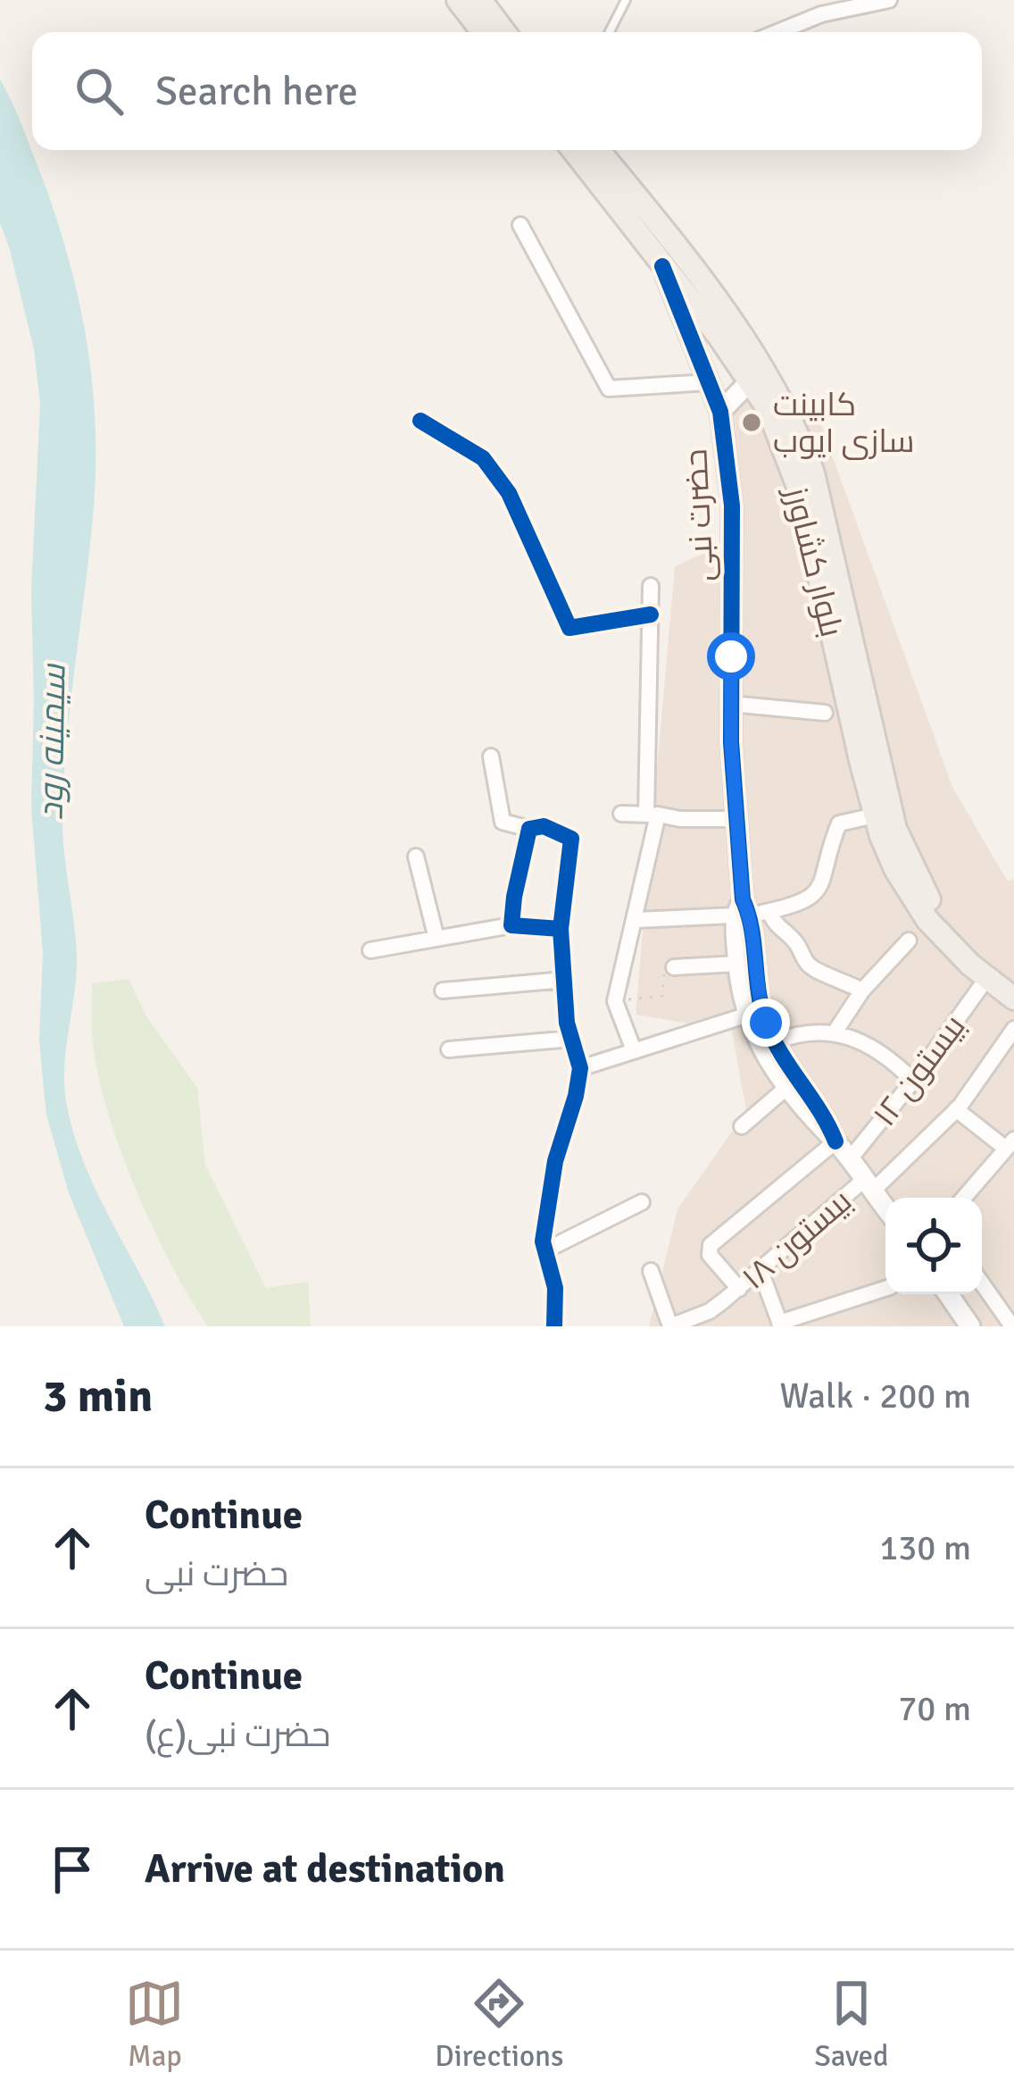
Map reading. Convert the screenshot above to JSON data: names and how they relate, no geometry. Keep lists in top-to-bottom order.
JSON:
{
  "streets": {
    "main road": ["بلوار کشاورز"],
    "street": ["حضرت نبی", "بیستون ۱۲", "بیستون ۱۸"]
  },
  "crossings": [
    ["حضرت نبی", "بلوار کشاورز"],
    ["بلوار کشاورز", "بیستون ۱۲"]
  ],
  "water": ["سیمینه رود"],
  "places": ["کابینت سازی ایوب"],
  "page": {
    "search": "Search here",
    "heading": ["3 min", "Walk · 200 m"],
    "list": [
      ["Continue", "حضرت نبی", "130 m"],
      ["Continue", "حضرت نبی(ع)", "70 m"],
      "Arrive at destination"
    ],
    "nav": ["Map", "Directions", "Saved"]
  }
}
